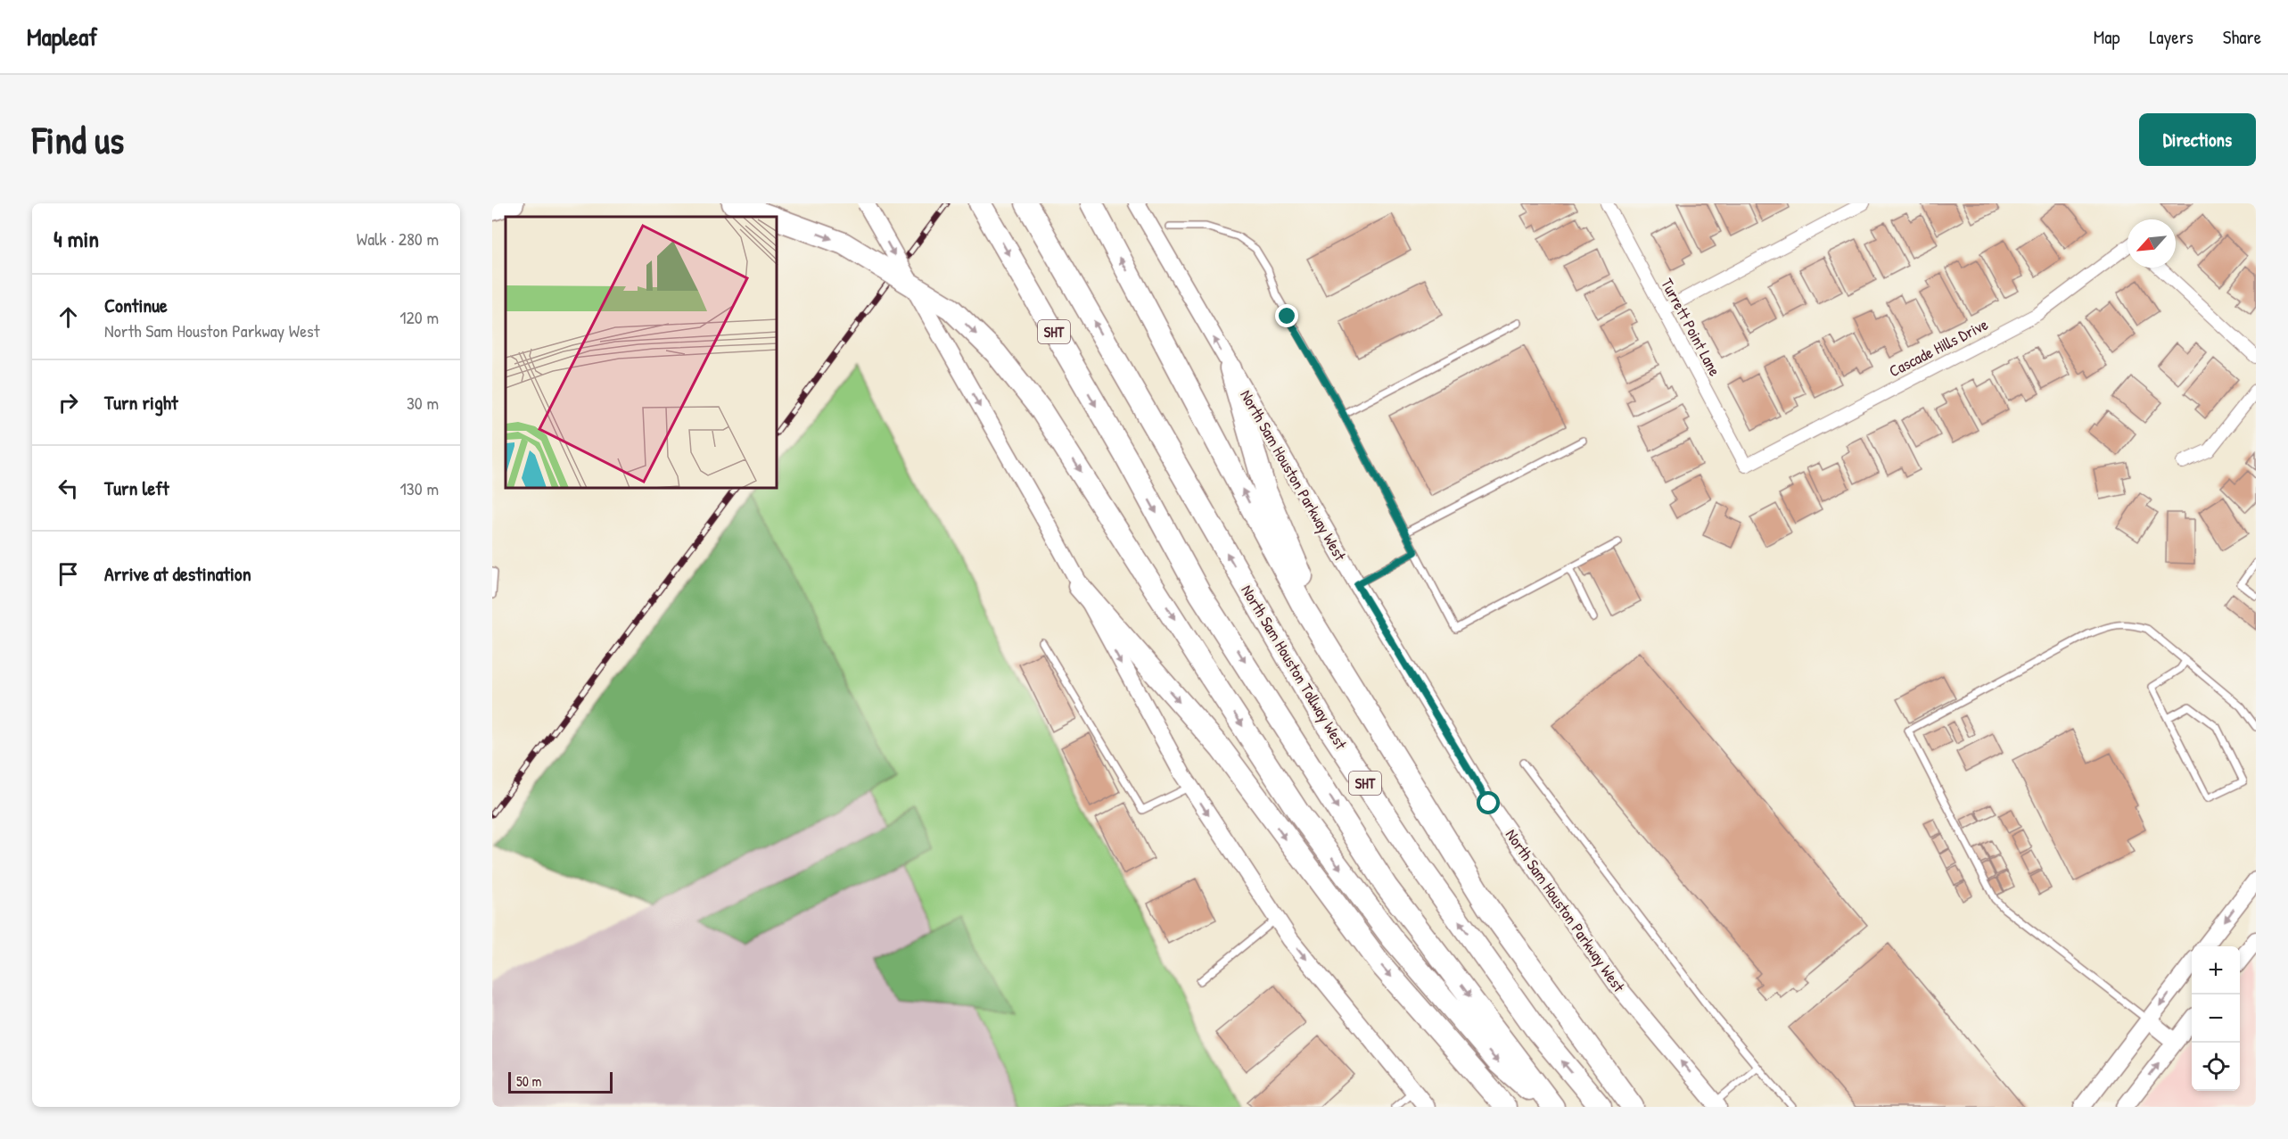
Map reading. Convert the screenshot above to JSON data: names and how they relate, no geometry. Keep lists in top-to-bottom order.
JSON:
{
  "streets": {
    "highway": ["SHT", "North Sam Houston Tollway West"],
    "main road": ["North Sam Houston Parkway West"],
    "street": ["Turrett Point Lane", "Cascade Hills Drive"]
  },
  "crossings": [
    ["Turrett Point Lane", "Cascade Hills Drive"]
  ],
  "one_way": ["North Sam Houston Parkway West"],
  "scale_bar": "50 m",
  "north": "bottom left",
  "page": {
    "header": "Mapleaf",
    "nav": ["Map", "Layers", "Share"],
    "buttons": "Directions",
    "title": "Find us",
    "heading": ["4 min", "Walk · 280 m"],
    "list": [
      ["Continue", "North Sam Houston Parkway West", "120 m"],
      ["Turn right", "30 m"],
      ["Turn left", "130 m"],
      "Arrive at destination"
    ],
    "map_buttons": ["+", "−"],
    "scale": "50 m"
  }
}
